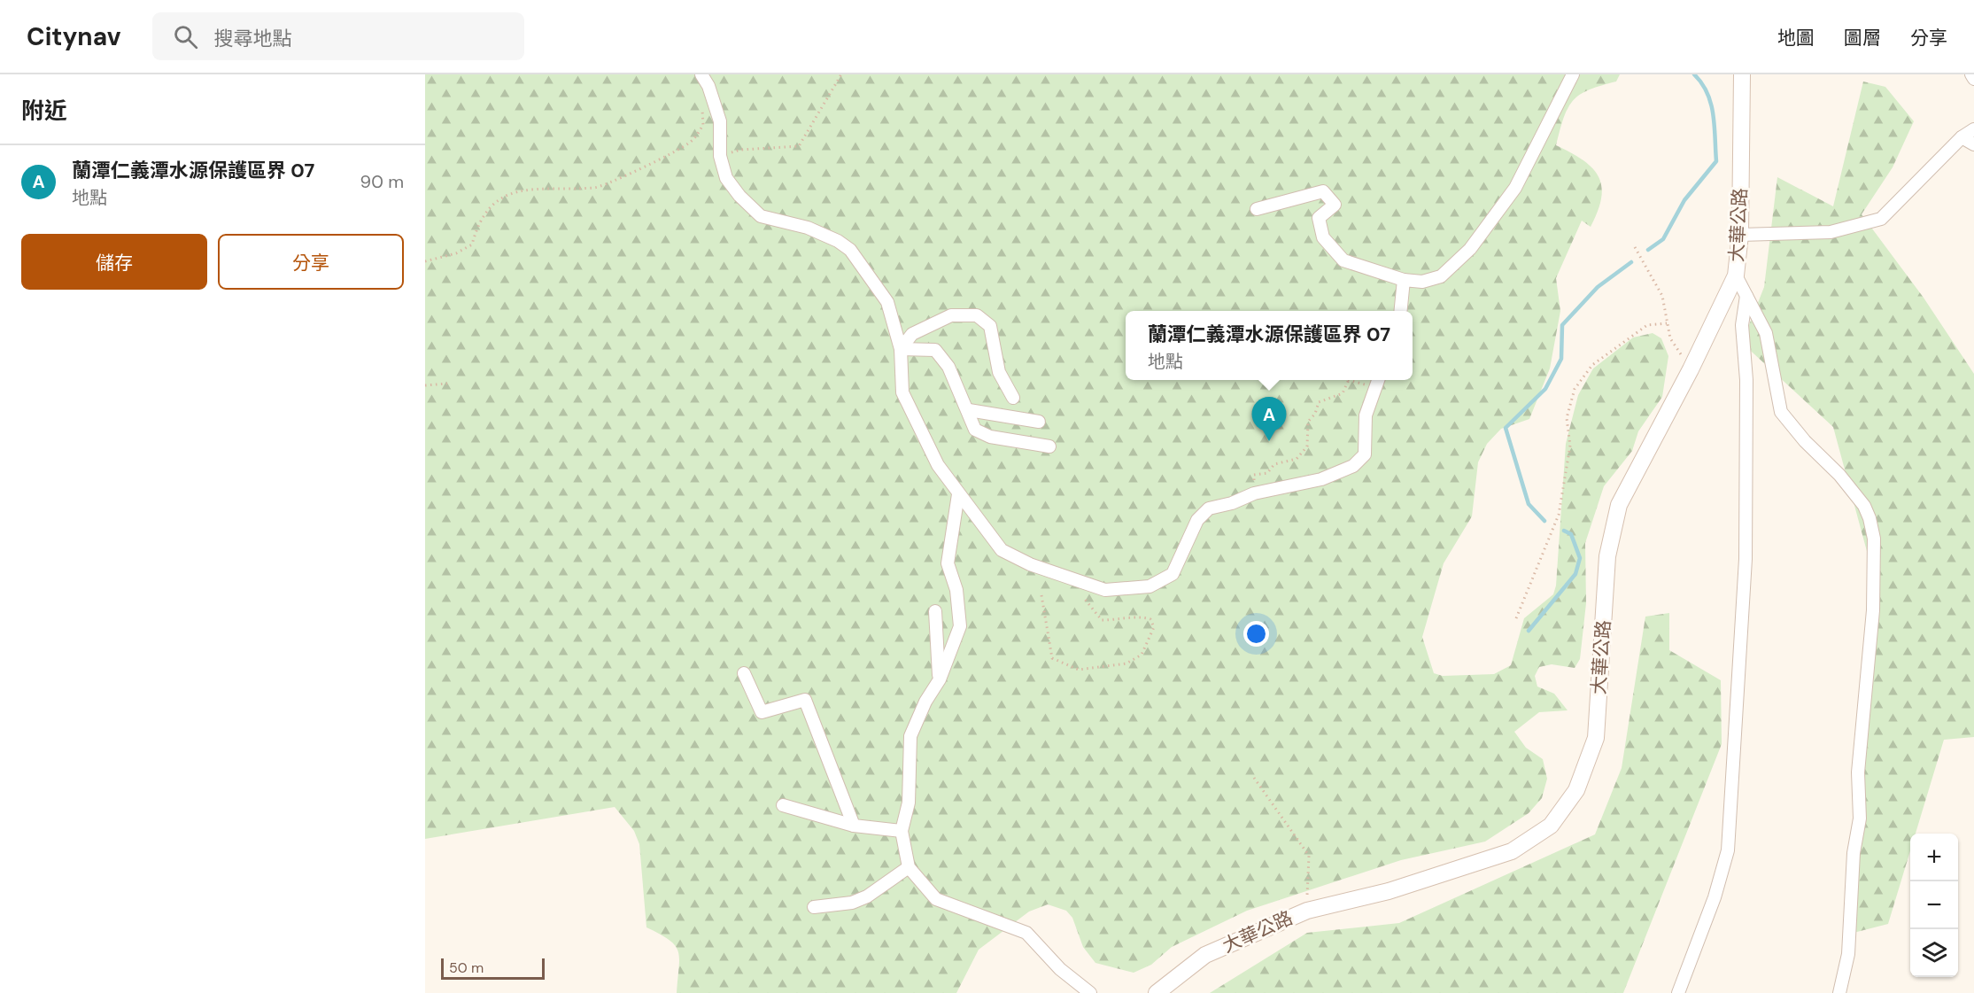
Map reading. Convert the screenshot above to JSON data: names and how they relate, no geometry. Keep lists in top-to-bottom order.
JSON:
{
  "streets": {
    "main road": ["大華公路"]
  },
  "scale_bar": "50 m",
  "page": {
    "header": "Citynav",
    "search": "搜尋地點",
    "nav": ["地圖", "圖層", "分享"],
    "heading": "附近",
    "list": [
      {
        "mark": "A",
        "name": "蘭潭仁義潭水源保護區界 07",
        "note": "地點",
        "value": "90 m"
      }
    ],
    "buttons": ["儲存", "分享"],
    "popup": ["蘭潭仁義潭水源保護區界 07", "地點"],
    "pins": "A",
    "map_buttons": ["+", "−"],
    "scale": "50 m"
  }
}
